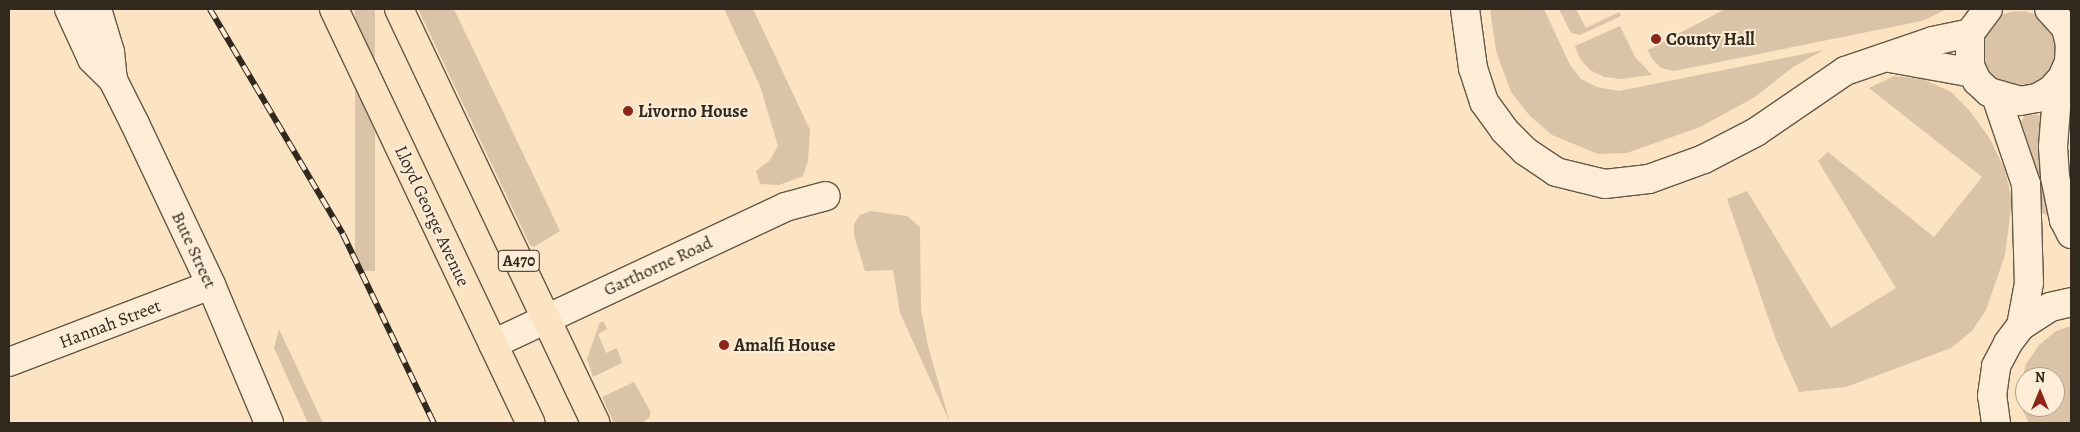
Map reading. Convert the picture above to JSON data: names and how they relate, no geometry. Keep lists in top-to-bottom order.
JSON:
{
  "streets": {
    "main road": ["Lloyd George Avenue", "A470"],
    "street": ["Bute Street", "Garthorne Road", "Hannah Street"]
  },
  "crossings": [
    ["Lloyd George Avenue", "Garthorne Road"],
    ["Bute Street", "Hannah Street"],
    ["A470", "Garthorne Road"]
  ],
  "places": ["County Hall", "Livorno House", "Amalfi House"],
  "north": "top"
}
